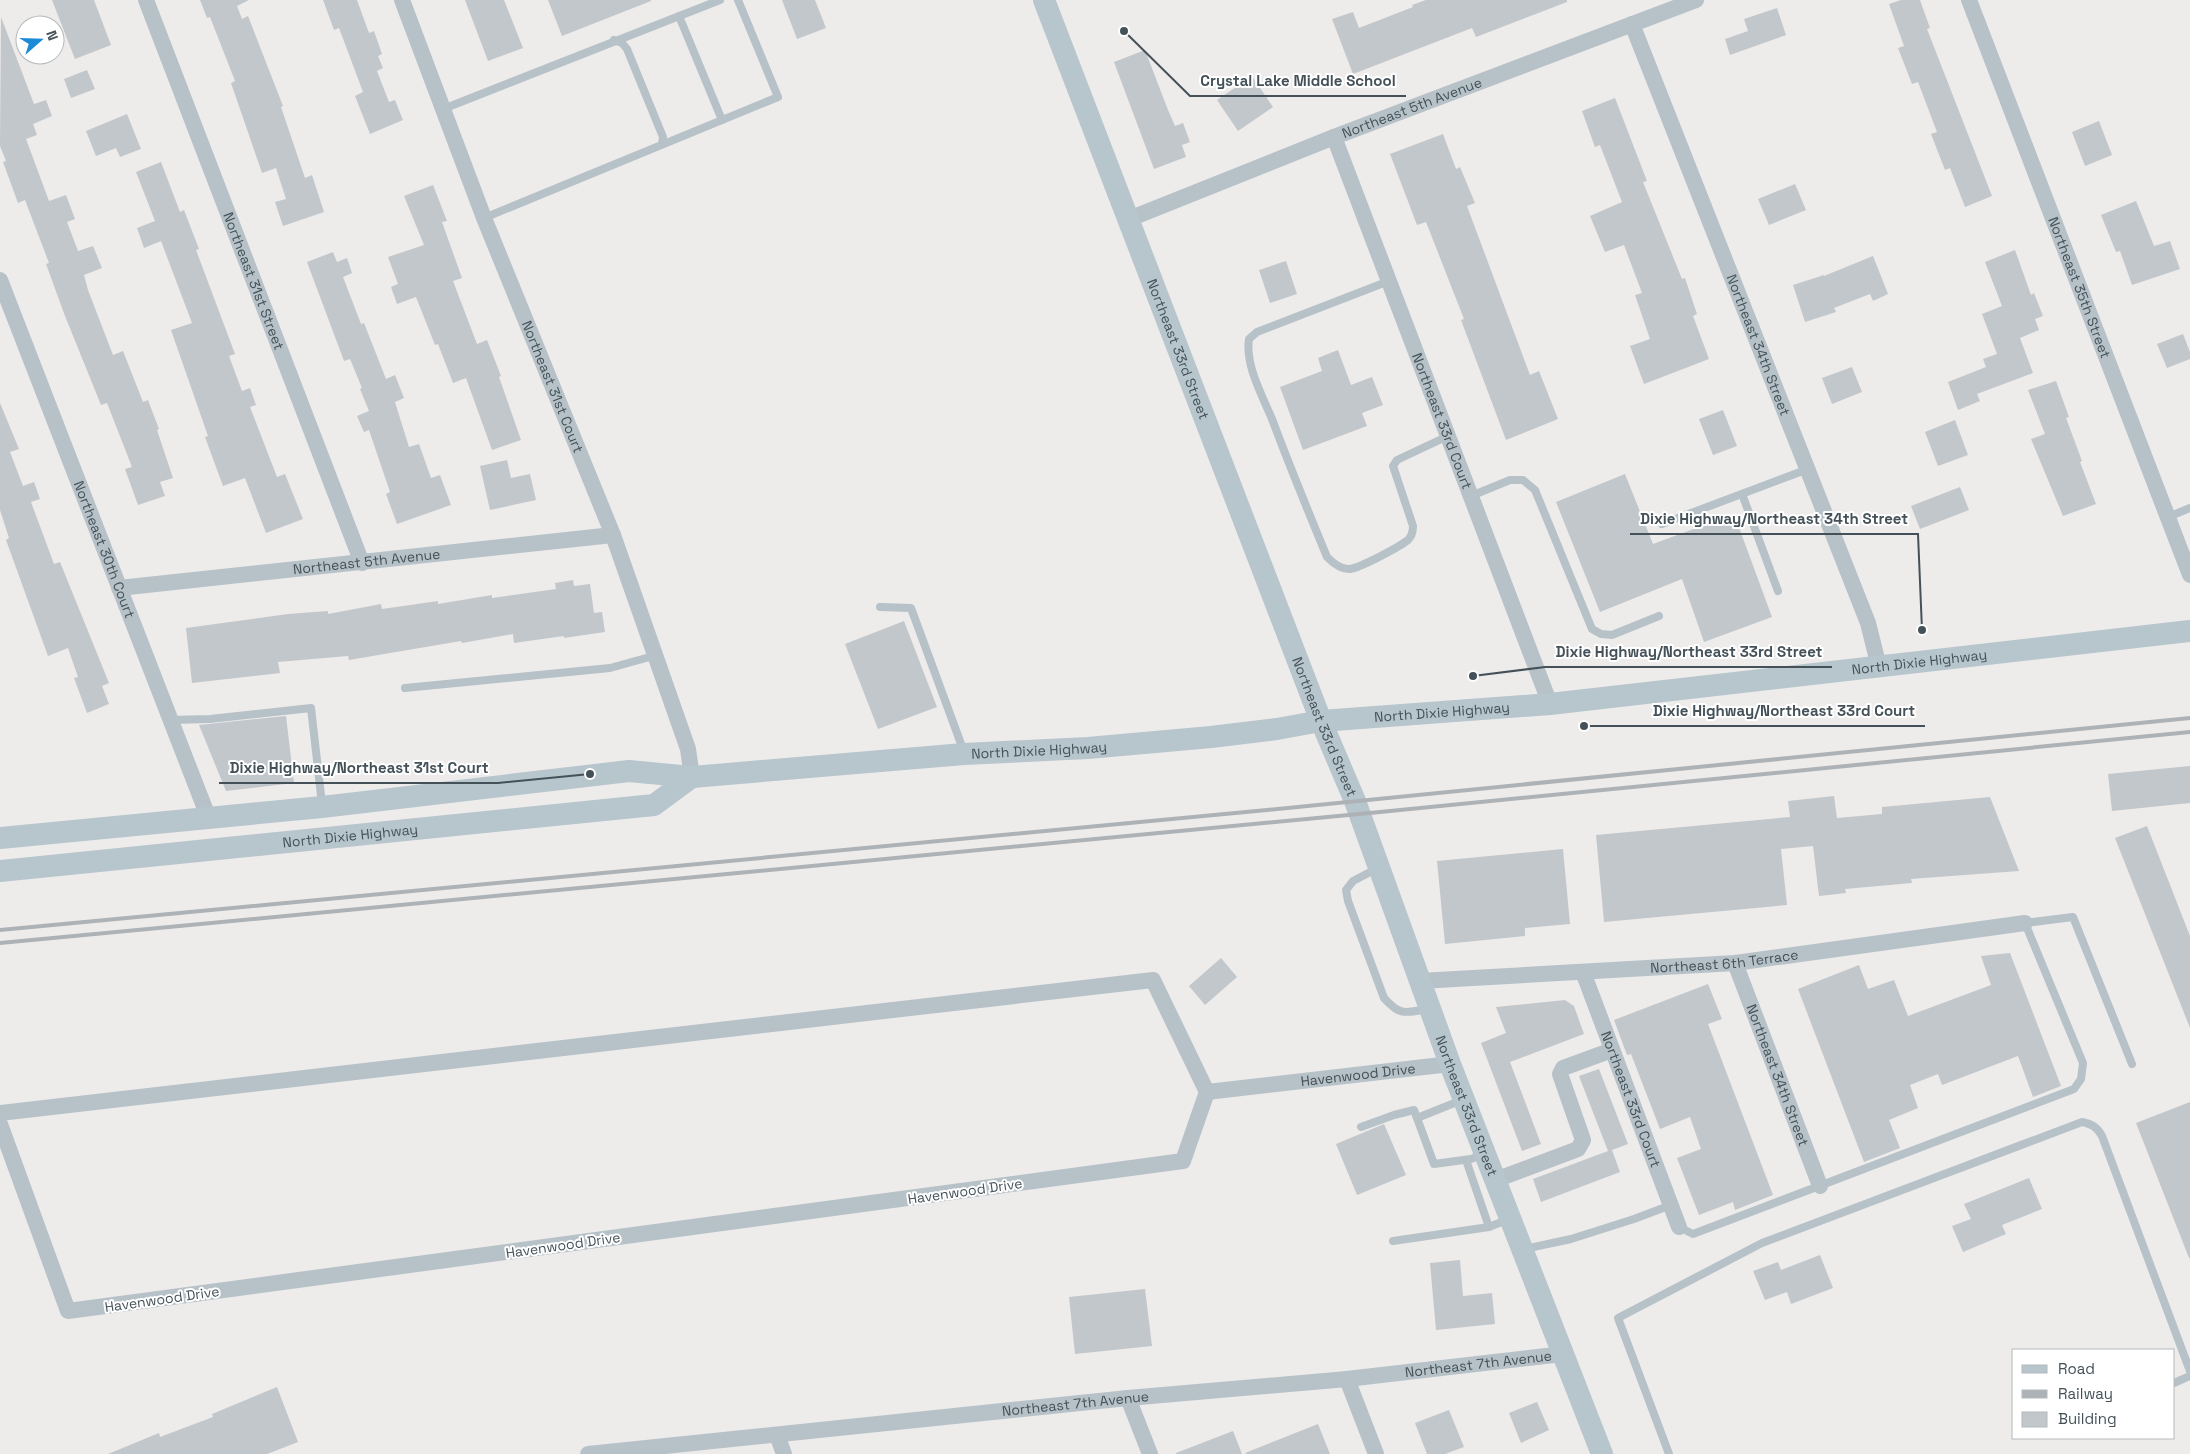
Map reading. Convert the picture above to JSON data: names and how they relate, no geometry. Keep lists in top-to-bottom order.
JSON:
{
  "streets": {
    "main road": ["Northeast 33rd Street", "North Dixie Highway"],
    "street": [
      "Northeast 5th Avenue",
      "Northeast 31st Street",
      "Northeast 35th Street",
      "Northeast 34th Street",
      "Northeast 31st Court",
      "Northeast 33rd Court",
      "Northeast 30th Court",
      "Northeast 6th Terrace",
      "Havenwood Drive",
      "Northeast 7th Avenue"
    ]
  },
  "crossings": [
    ["Northeast 5th Avenue", "Northeast 31st Street"],
    ["Northeast 5th Avenue", "Northeast 34th Street"],
    ["Northeast 5th Avenue", "Northeast 33rd Street"],
    ["Northeast 5th Avenue", "Northeast 31st Court"],
    ["Northeast 5th Avenue", "Northeast 33rd Court"],
    ["Northeast 5th Avenue", "Northeast 30th Court"],
    ["Northeast 34th Street", "North Dixie Highway"],
    ["Northeast 34th Street", "Northeast 6th Terrace"],
    ["Northeast 33rd Street", "North Dixie Highway"],
    ["Northeast 33rd Street", "Northeast 6th Terrace"],
    ["Northeast 33rd Street", "Havenwood Drive"],
    ["Northeast 33rd Street", "Northeast 7th Avenue"],
    ["Northeast 31st Court", "North Dixie Highway"],
    ["Northeast 33rd Court", "North Dixie Highway"],
    ["Northeast 33rd Court", "Northeast 6th Terrace"],
    ["Northeast 30th Court", "North Dixie Highway"]
  ],
  "places": [
    "Crystal Lake Middle School",
    "Dixie Highway/Northeast 34th Street",
    "Dixie Highway/Northeast 33rd Street",
    "Dixie Highway/Northeast 33rd Court",
    "Dixie Highway/Northeast 31st Court"
  ],
  "legend": ["Road", "Railway", "Building"],
  "north": "right"
}
